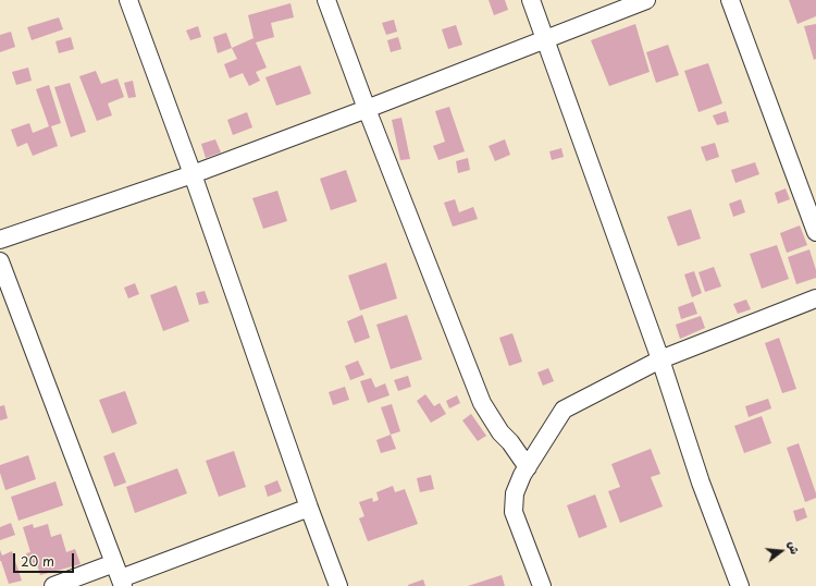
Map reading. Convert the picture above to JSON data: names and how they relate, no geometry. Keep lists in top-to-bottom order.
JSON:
{
  "scale_bar": "20 m",
  "north": "right"
}
